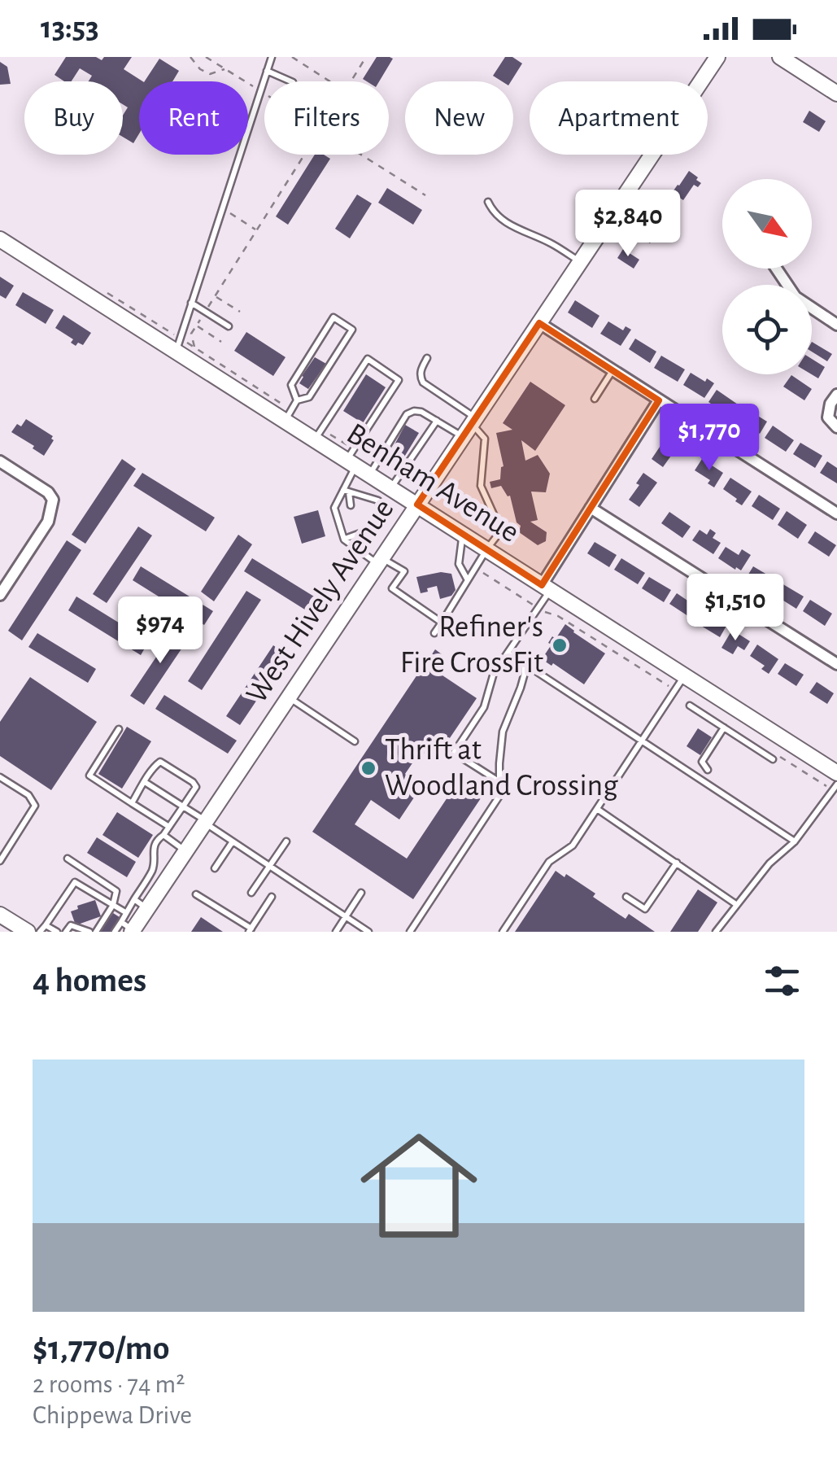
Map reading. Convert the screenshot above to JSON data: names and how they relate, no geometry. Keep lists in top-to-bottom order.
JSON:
{
  "streets": {
    "street": ["Benham Avenue", "West Hively Avenue"]
  },
  "crossings": [
    ["Benham Avenue", "West Hively Avenue"]
  ],
  "places": ["Refiner's Fire CrossFit", "Thrift at Woodland Crossing"],
  "north": "bottom right",
  "page": {
    "status": "13:53",
    "chip": [
      "Buy",
      "Rent",
      "Filters",
      "New",
      "Apartment"
    ],
    "price": [
      "$2,840",
      "$1,770",
      "$1,510",
      "$974"
    ],
    "heading": "4 homes",
    "list": [
      {
        "name": "$1,770/mo",
        "note": "2 rooms · 74 m² · Chippewa Drive"
      }
    ]
  }
}
